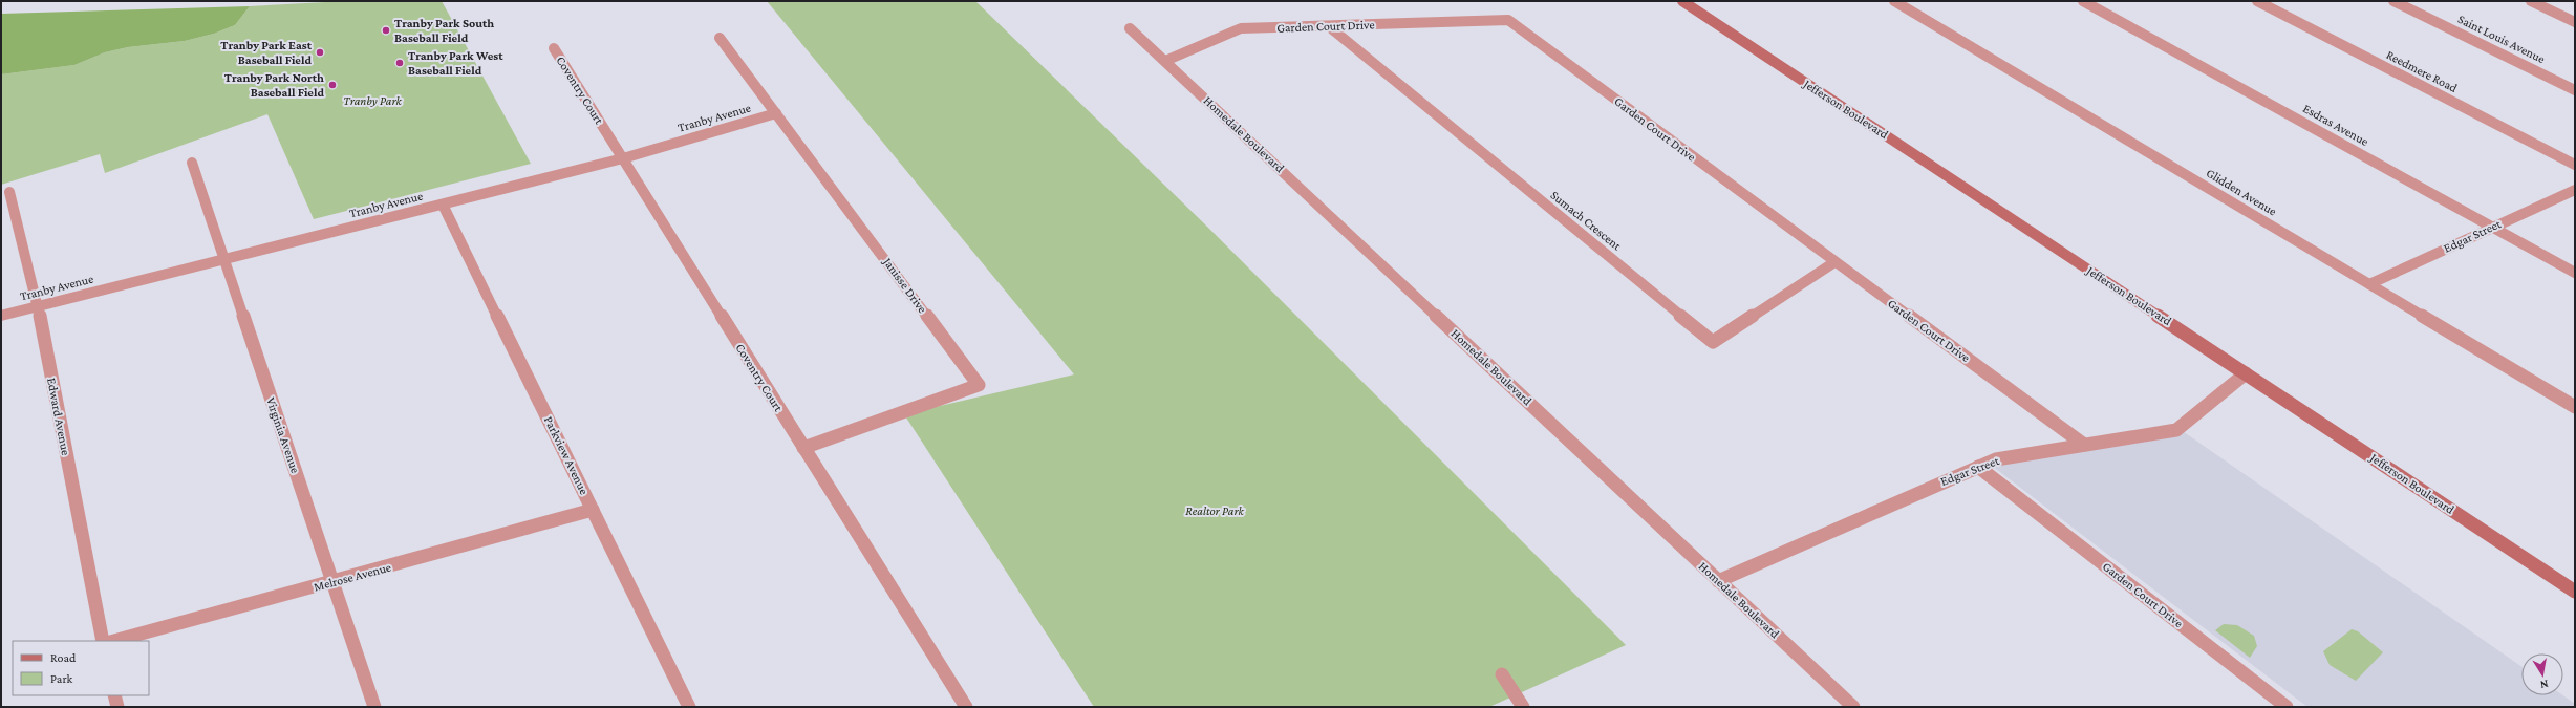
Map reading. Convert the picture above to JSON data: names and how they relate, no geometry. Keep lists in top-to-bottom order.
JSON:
{
  "streets": {
    "street": [
      "Garden Court Drive",
      "Saint Louis Avenue",
      "Reedmere Road",
      "Coventry Court",
      "Jefferson Boulevard",
      "Tranby Avenue",
      "Esdras Avenue",
      "Homedale Boulevard",
      "Glidden Avenue",
      "Sumach Crescent",
      "Edgar Street",
      "Janisse Drive",
      "Edward Avenue",
      "Virginia Avenue",
      "Parkview Avenue",
      "Melrose Avenue"
    ]
  },
  "crossings": [
    ["Garden Court Drive", "Homedale Boulevard"],
    ["Garden Court Drive", "Sumach Crescent"],
    ["Garden Court Drive", "Edgar Street"],
    ["Coventry Court", "Tranby Avenue"],
    ["Coventry Court", "Janisse Drive"],
    ["Jefferson Boulevard", "Edgar Street"],
    ["Tranby Avenue", "Janisse Drive"],
    ["Tranby Avenue", "Edward Avenue"],
    ["Tranby Avenue", "Virginia Avenue"],
    ["Tranby Avenue", "Parkview Avenue"],
    ["Esdras Avenue", "Edgar Street"],
    ["Homedale Boulevard", "Edgar Street"],
    ["Glidden Avenue", "Edgar Street"],
    ["Virginia Avenue", "Melrose Avenue"],
    ["Parkview Avenue", "Melrose Avenue"]
  ],
  "parks": ["Tranby Park", "Realtor Park"],
  "places": [
    "Tranby Park South Baseball Field",
    "Tranby Park East Baseball Field",
    "Tranby Park West Baseball Field",
    "Tranby Park North Baseball Field"
  ],
  "legend": ["Road", "Park"],
  "north": "bottom"
}
